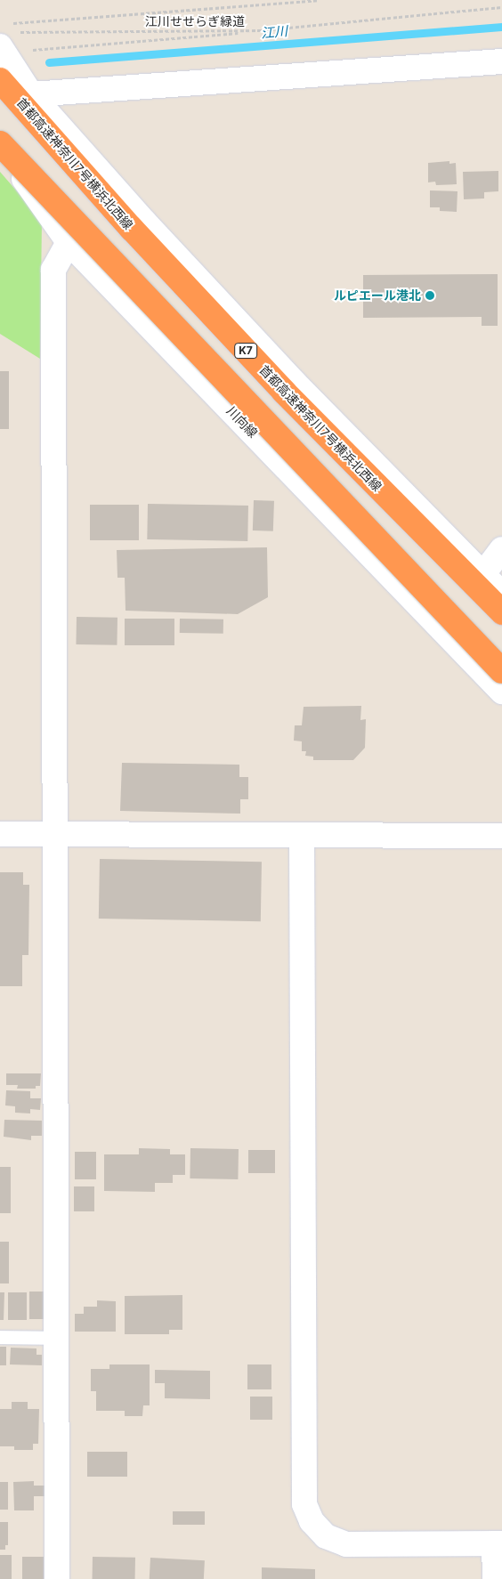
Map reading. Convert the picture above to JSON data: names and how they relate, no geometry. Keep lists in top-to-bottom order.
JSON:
{
  "streets": {
    "highway": ["首都高速神奈川7号横浜北西線", "K7"],
    "street": ["川向線"],
    "path": ["江川せせらぎ緑道"]
  },
  "water": ["江川"],
  "places": ["ルピエール港北"]
}
